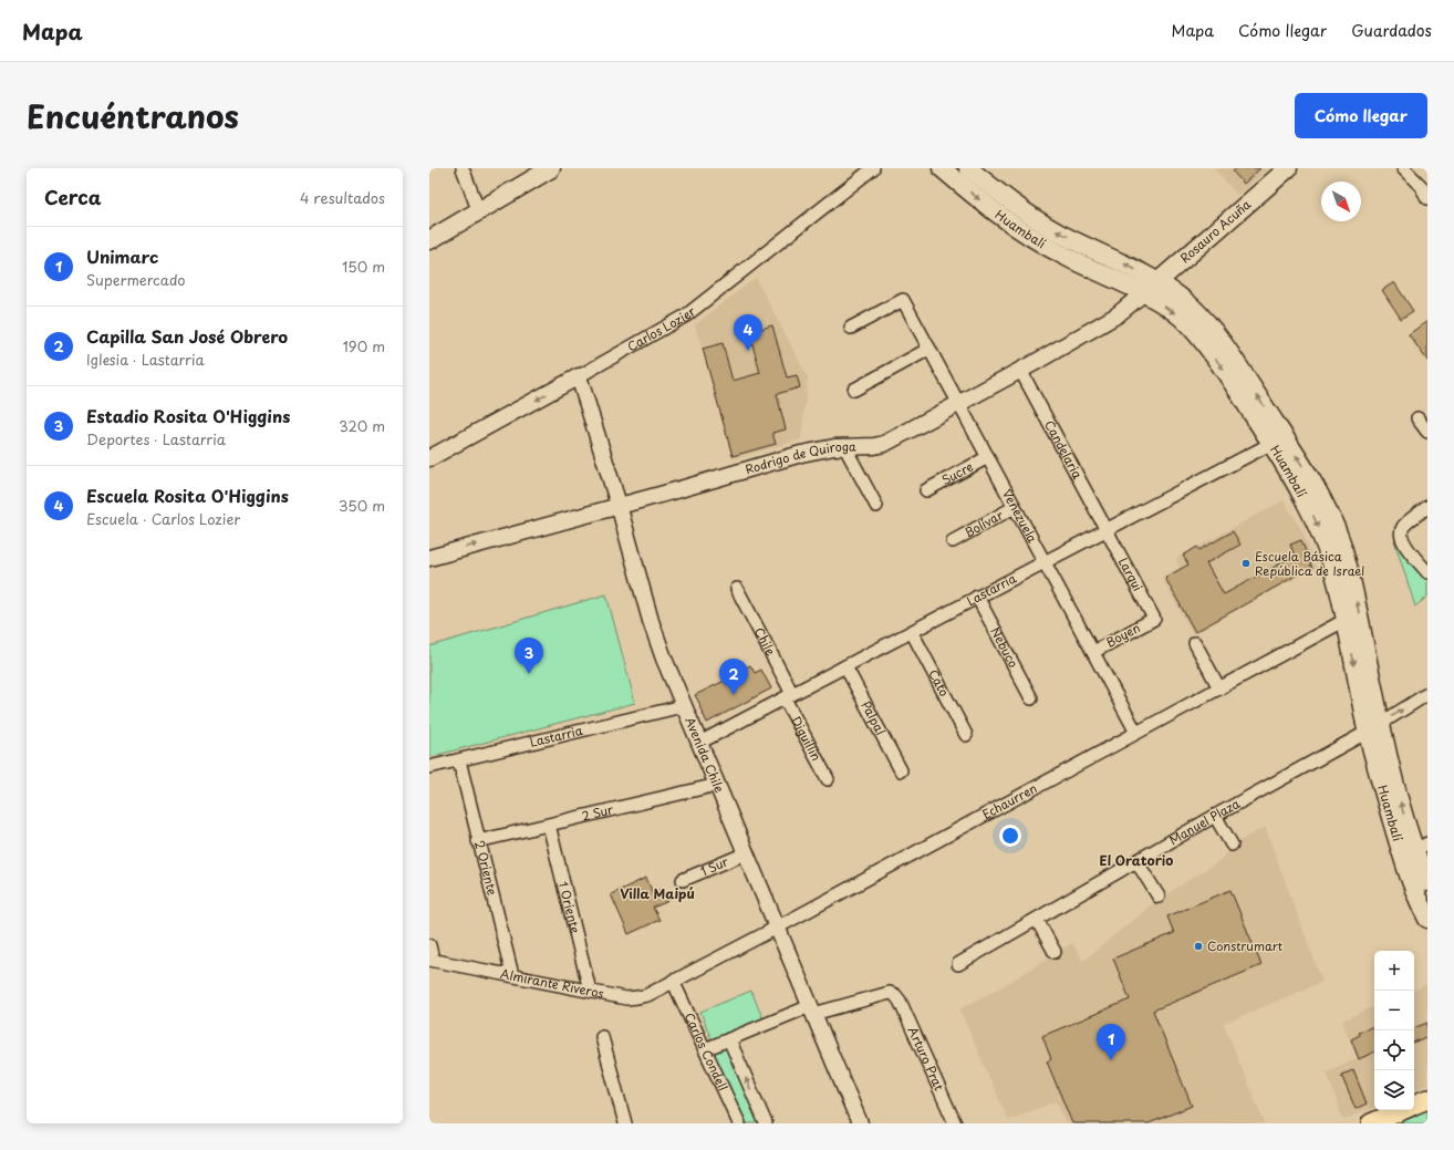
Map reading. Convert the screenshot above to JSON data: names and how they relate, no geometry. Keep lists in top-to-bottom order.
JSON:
{
  "streets": {
    "main road": ["Huambalí", "Rosauro Acuña"],
    "street": [
      "Carlos Lozier",
      "Candelaria",
      "Rodrigo de Quiroga",
      "Sucre",
      "Venezuela",
      "Bolívar",
      "Larqui",
      "Lastarria",
      "Boyen",
      "Chile",
      "Nebuco",
      "Cato",
      "Palpal",
      "Diguillín",
      "Avenida Chile",
      "Echaurren",
      "2 Sur",
      "Manuel Plaza",
      "1 Sur",
      "2 Oriente",
      "1 Oriente",
      "Almirante Riveros",
      "Carlos Condell",
      "Arturo Prat"
    ]
  },
  "crossings": [
    ["Huambalí", "Rosauro Acuña"],
    ["Huambalí", "Rodrigo de Quiroga"],
    ["Huambalí", "Lastarria"],
    ["Huambalí", "Echaurren"],
    ["Huambalí", "Manuel Plaza"],
    ["Rosauro Acuña", "Rodrigo de Quiroga"],
    ["Carlos Lozier", "Avenida Chile"],
    ["Candelaria", "Rodrigo de Quiroga"],
    ["Candelaria", "Larqui"],
    ["Candelaria", "Lastarria"],
    ["Rodrigo de Quiroga", "Venezuela"],
    ["Rodrigo de Quiroga", "Avenida Chile"],
    ["Sucre", "Venezuela"],
    ["Venezuela", "Bolívar"],
    ["Venezuela", "Lastarria"],
    ["Venezuela", "Boyen"],
    ["Venezuela", "Echaurren"],
    ["Larqui", "Lastarria"],
    ["Larqui", "Boyen"],
    ["Lastarria", "Chile"],
    ["Lastarria", "Nebuco"],
    ["Lastarria", "Cato"],
    ["Lastarria", "Palpal"],
    ["Lastarria", "Diguillín"],
    ["Lastarria", "Avenida Chile"],
    ["Lastarria", "2 Oriente"],
    ["Chile", "Diguillín"],
    ["Avenida Chile", "Echaurren"],
    ["Avenida Chile", "2 Sur"],
    ["Avenida Chile", "1 Sur"],
    ["Avenida Chile", "Arturo Prat"],
    ["Echaurren", "Almirante Riveros"],
    ["Echaurren", "Carlos Condell"],
    ["2 Sur", "2 Oriente"],
    ["2 Sur", "1 Oriente"],
    ["2 Oriente", "Almirante Riveros"],
    ["1 Oriente", "Almirante Riveros"],
    ["Almirante Riveros", "Carlos Condell"]
  ],
  "districts": ["El Oratorio", "Villa Maipú"],
  "places": ["Escuela Básica República de Israel", "Construmart"],
  "north": "bottom right",
  "page": {
    "header": "Mapa",
    "nav": ["Mapa", "Cómo llegar", "Guardados"],
    "title": "Encuéntranos",
    "buttons": "Cómo llegar",
    "heading": ["Cerca", "4 resultados"],
    "list": [
      {
        "mark": "1",
        "name": "Unimarc",
        "note": "Supermercado",
        "value": "150 m"
      },
      {
        "mark": "2",
        "name": "Capilla San José Obrero",
        "note": "Iglesia · Lastarria",
        "value": "190 m"
      },
      {
        "mark": "3",
        "name": "Estadio Rosita O'Higgins",
        "note": "Deportes · Lastarria",
        "value": "320 m"
      },
      {
        "mark": "4",
        "name": "Escuela Rosita O'Higgins",
        "note": "Escuela · Carlos Lozier",
        "value": "350 m"
      }
    ],
    "pins": [
      "4",
      "3",
      "2",
      "1"
    ],
    "map_buttons": ["+", "−"]
  }
}
